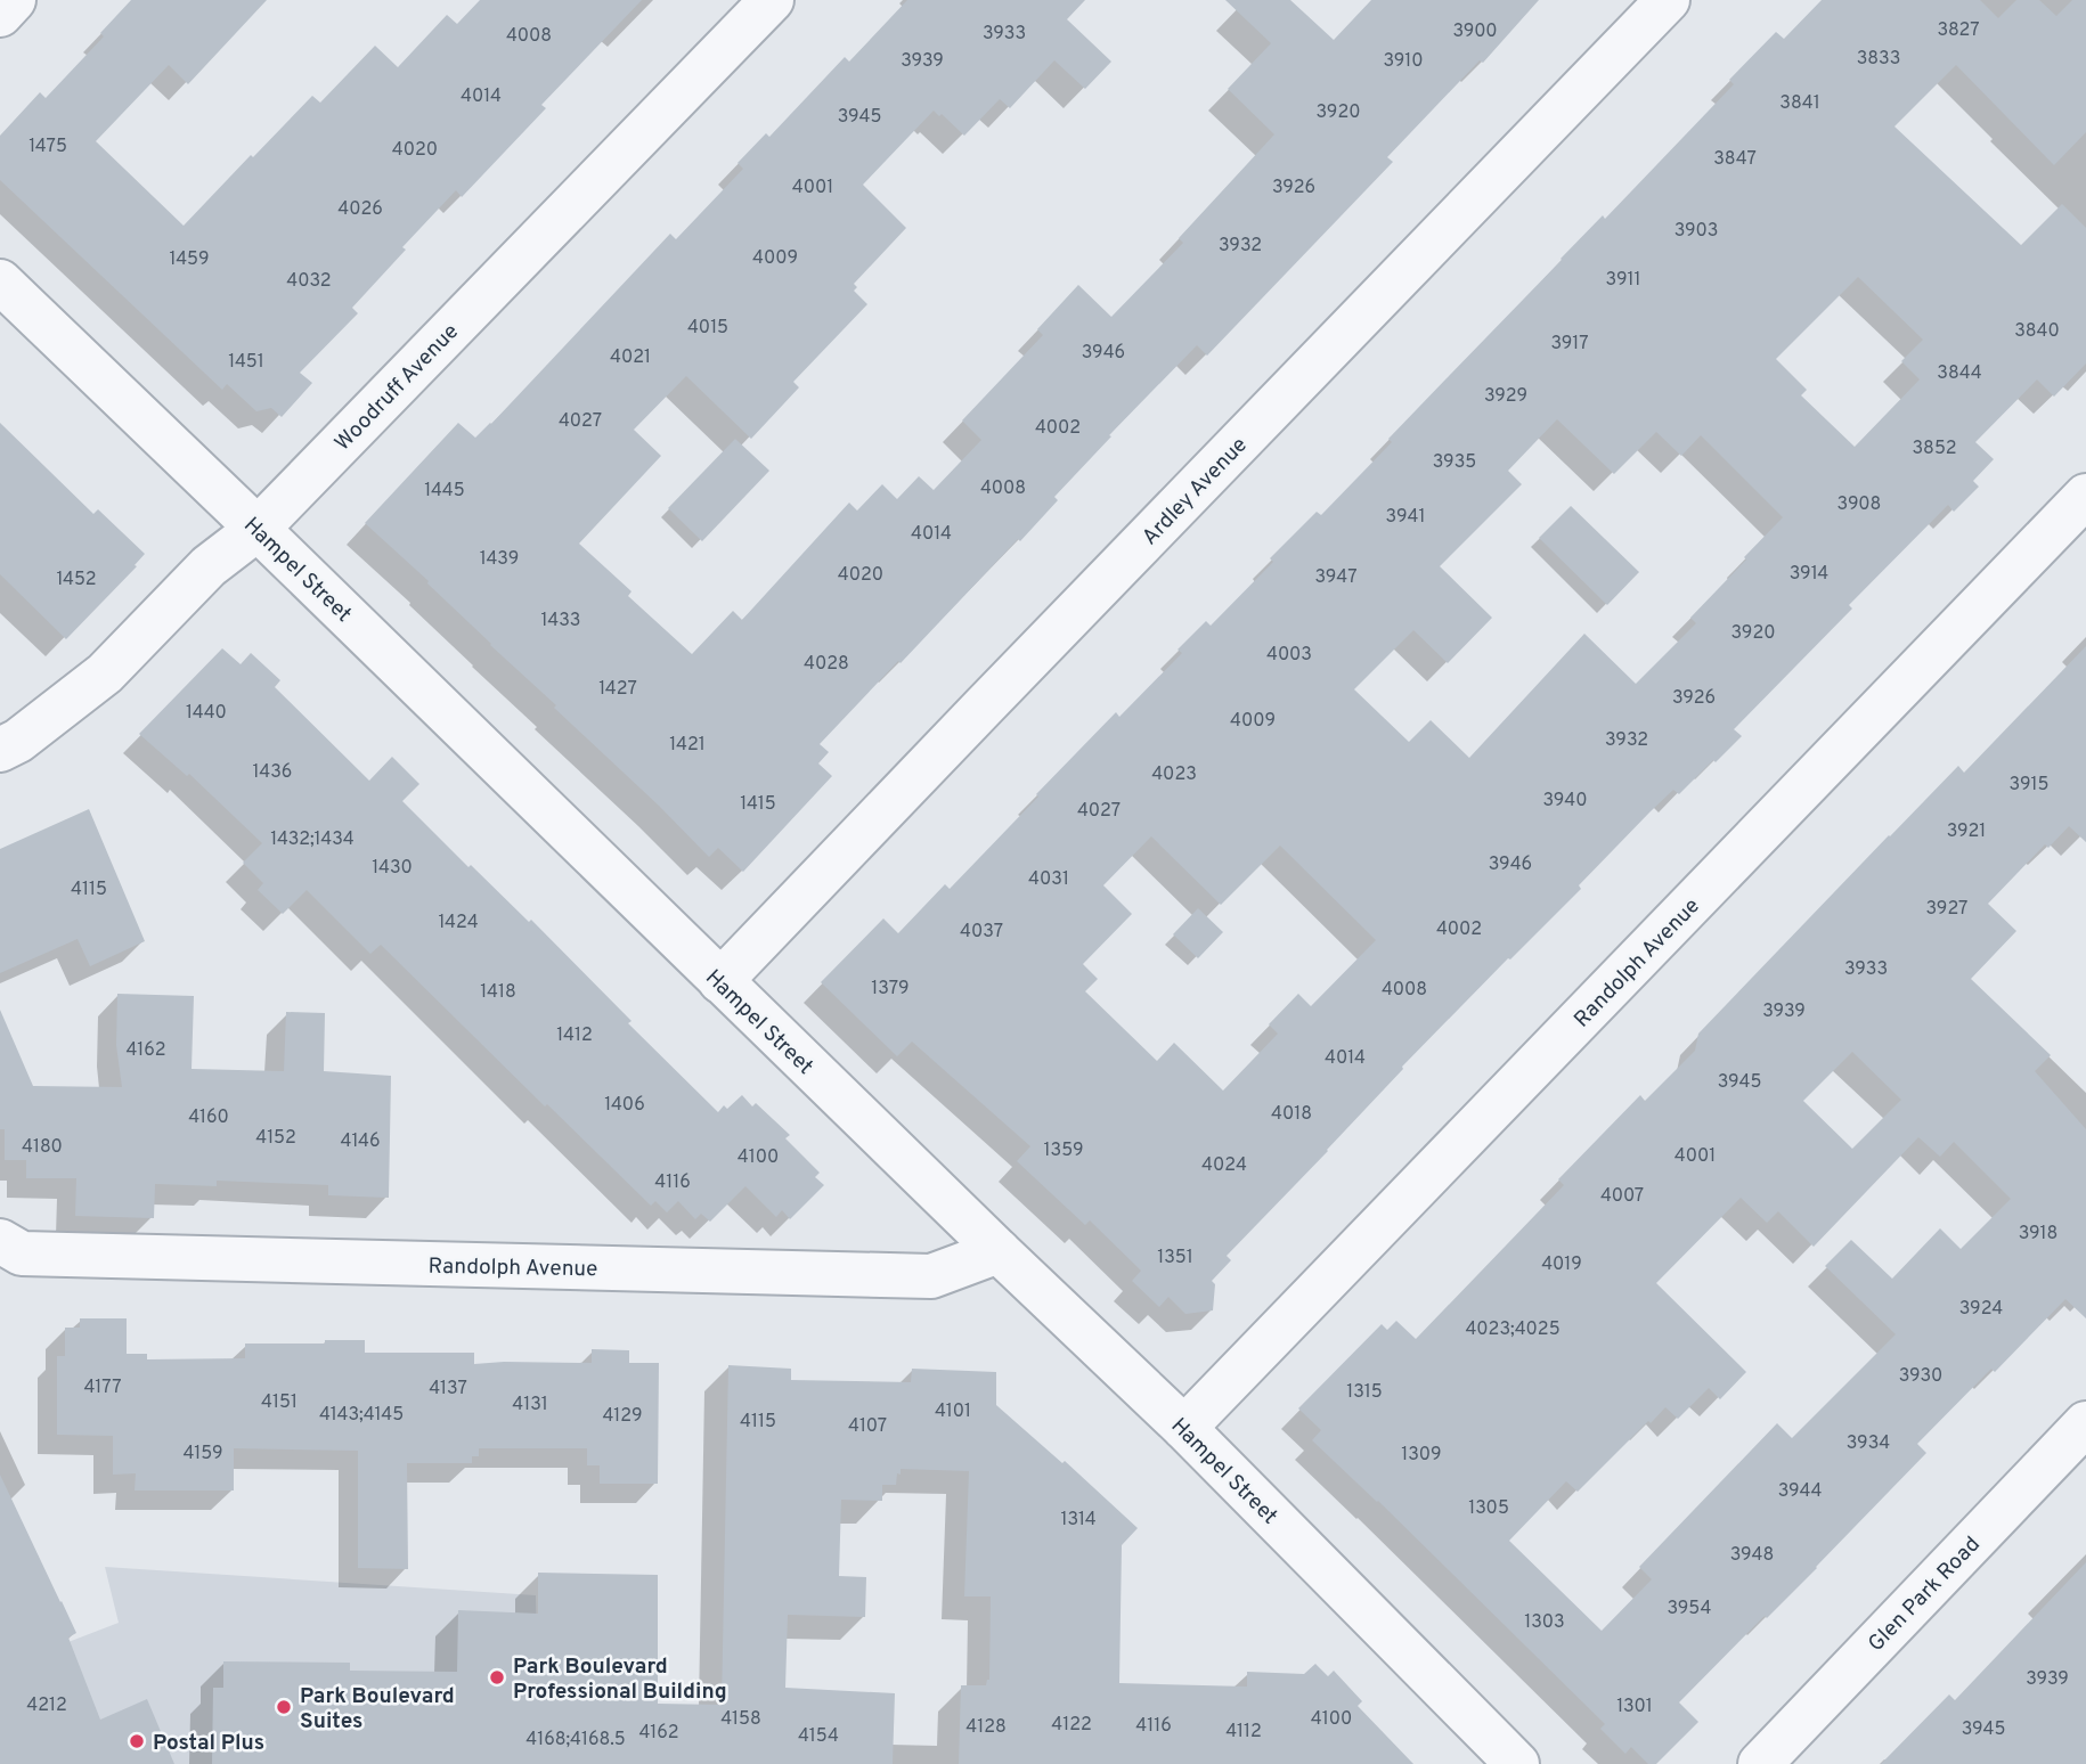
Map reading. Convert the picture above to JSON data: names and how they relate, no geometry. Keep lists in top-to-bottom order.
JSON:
{
  "streets": {
    "street": [
      "Woodruff Avenue",
      "Ardley Avenue",
      "Hampel Street",
      "Randolph Avenue",
      "Glen Park Road"
    ]
  },
  "crossings": [
    ["Woodruff Avenue", "Hampel Street"],
    ["Ardley Avenue", "Hampel Street"],
    ["Hampel Street", "Randolph Avenue"]
  ],
  "places": ["Park Boulevard Professional Building", "Park Boulevard Suites", "Postal Plus"],
  "house_numbers": [
    "3827",
    "3900",
    "3933",
    "4008",
    "3833",
    "3939",
    "3910",
    "4014",
    "3841",
    "3920",
    "3945",
    "1475",
    "4020",
    "3847",
    "4001",
    "3926",
    "4026",
    "3903",
    "3932",
    "4009",
    "1459",
    "3911",
    "4032",
    "4015",
    "3840",
    "3917",
    "3946",
    "4021",
    "1451",
    "3844",
    "3929",
    "4027",
    "4002",
    "3852",
    "3935",
    "4008",
    "1445",
    "3908",
    "3941",
    "4014",
    "1439",
    "3914",
    "4020",
    "3947",
    "1452",
    "1433",
    "3920",
    "4003",
    "4028",
    "1427",
    "3926",
    "1440",
    "4009",
    "3932",
    "1421",
    "1436",
    "4023",
    "3915",
    "3940",
    "1415",
    "4027",
    "3921",
    "1432;1434",
    "3946",
    "1430",
    "4031",
    "4115",
    "3927",
    "1424",
    "4002",
    "4037",
    "3933",
    "1379",
    "4008",
    "1418",
    "3939",
    "1412",
    "4162",
    "4014",
    "3945",
    "1406",
    "4018",
    "4160",
    "4152",
    "4146",
    "4180",
    "1359",
    "4001",
    "4100",
    "4024",
    "4116",
    "4007",
    "3918",
    "1351",
    "4019",
    "3924",
    "4023;4025",
    "3930",
    "4177",
    "4137",
    "1315",
    "4151",
    "4131",
    "4101",
    "4143;4145",
    "4129",
    "4115",
    "4107",
    "3934",
    "4159",
    "1309",
    "3944",
    "1305",
    "1314",
    "3948",
    "3954",
    "1303",
    "3939",
    "4212",
    "1301",
    "4158",
    "4100",
    "4122",
    "4116",
    "4128",
    "3945",
    "4112",
    "4162",
    "4154",
    "4168;4168.5"
  ]
}
